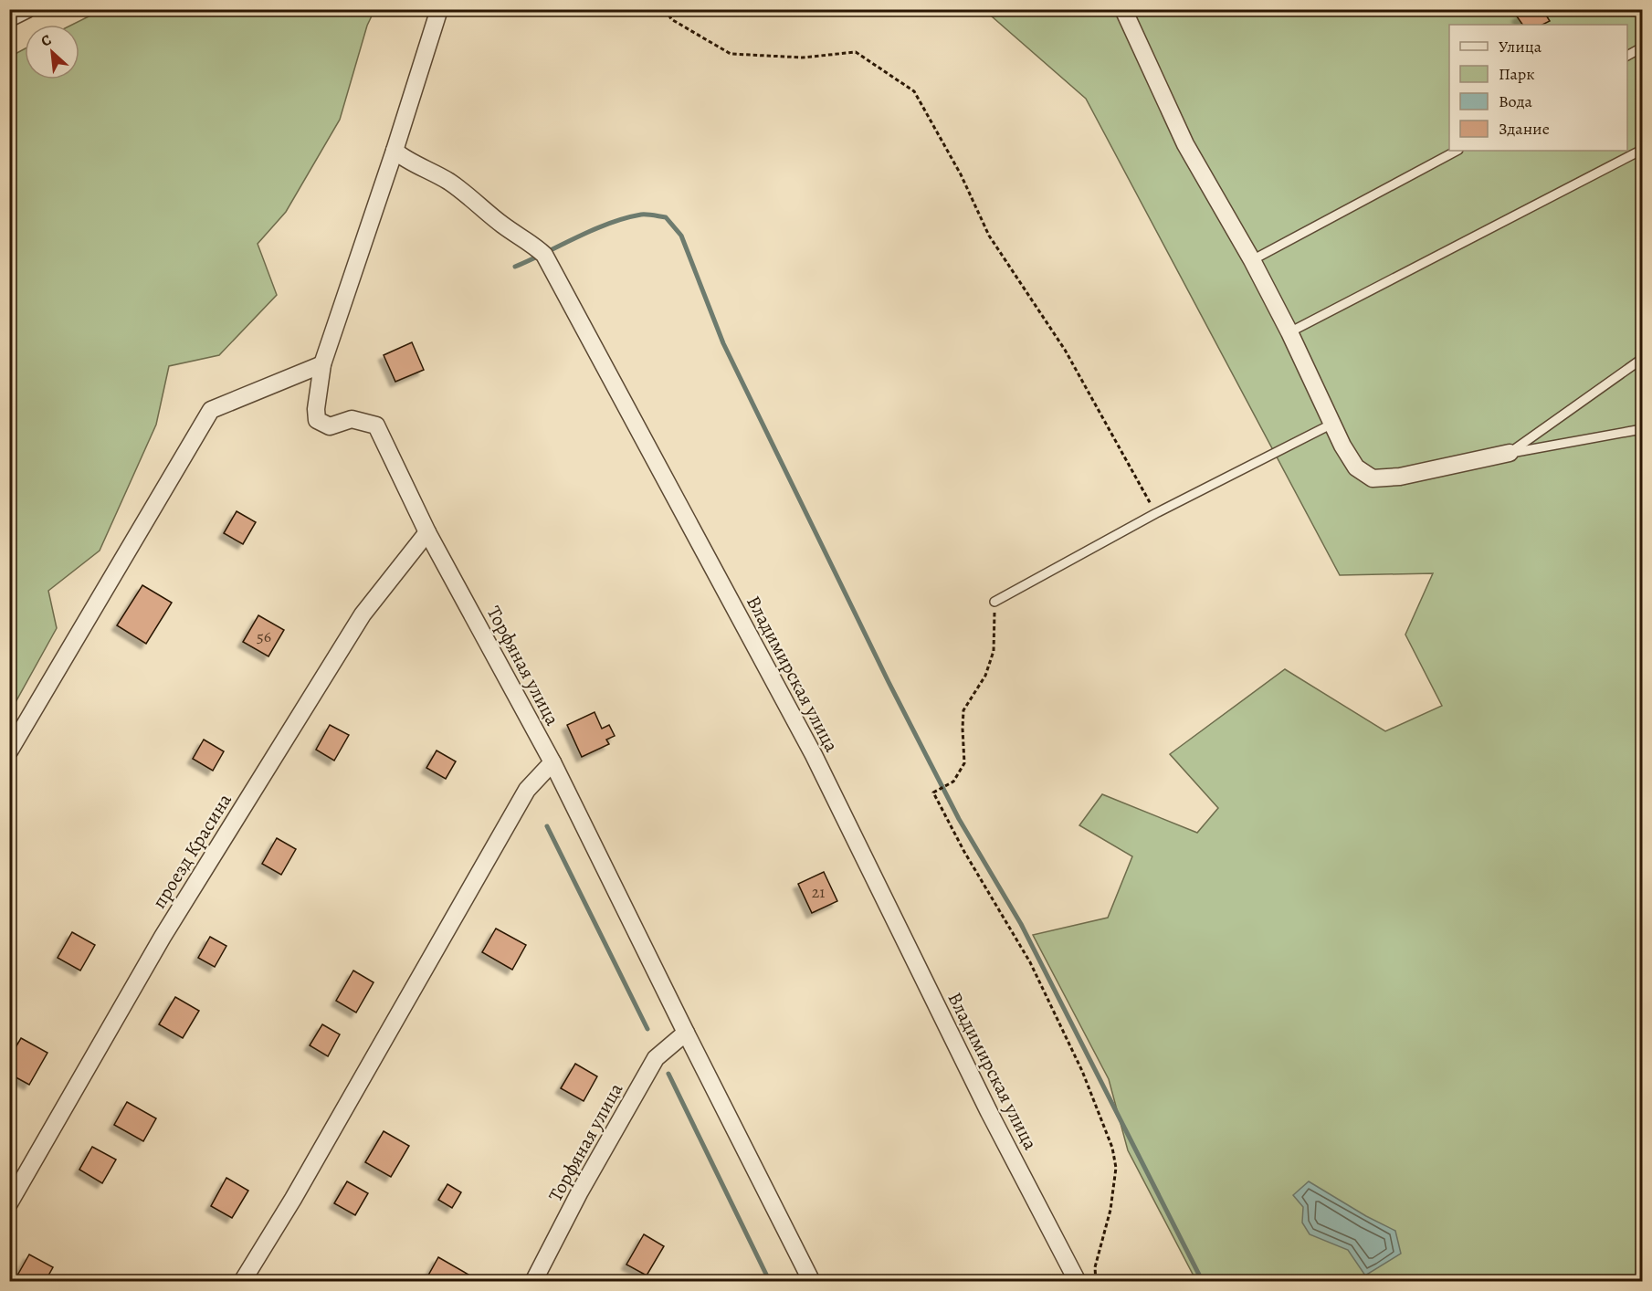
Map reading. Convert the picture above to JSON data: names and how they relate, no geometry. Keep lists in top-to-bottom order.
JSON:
{
  "streets": {
    "street": ["Торфяная улица", "Владимирская улица", "проезд Красина"]
  },
  "crossings": [
    ["Торфяная улица", "проезд Красина"]
  ],
  "house_numbers": ["56", "21"],
  "legend": [
    "Улица",
    "Парк",
    "Вода",
    "Здание"
  ],
  "north": "top left"
}
